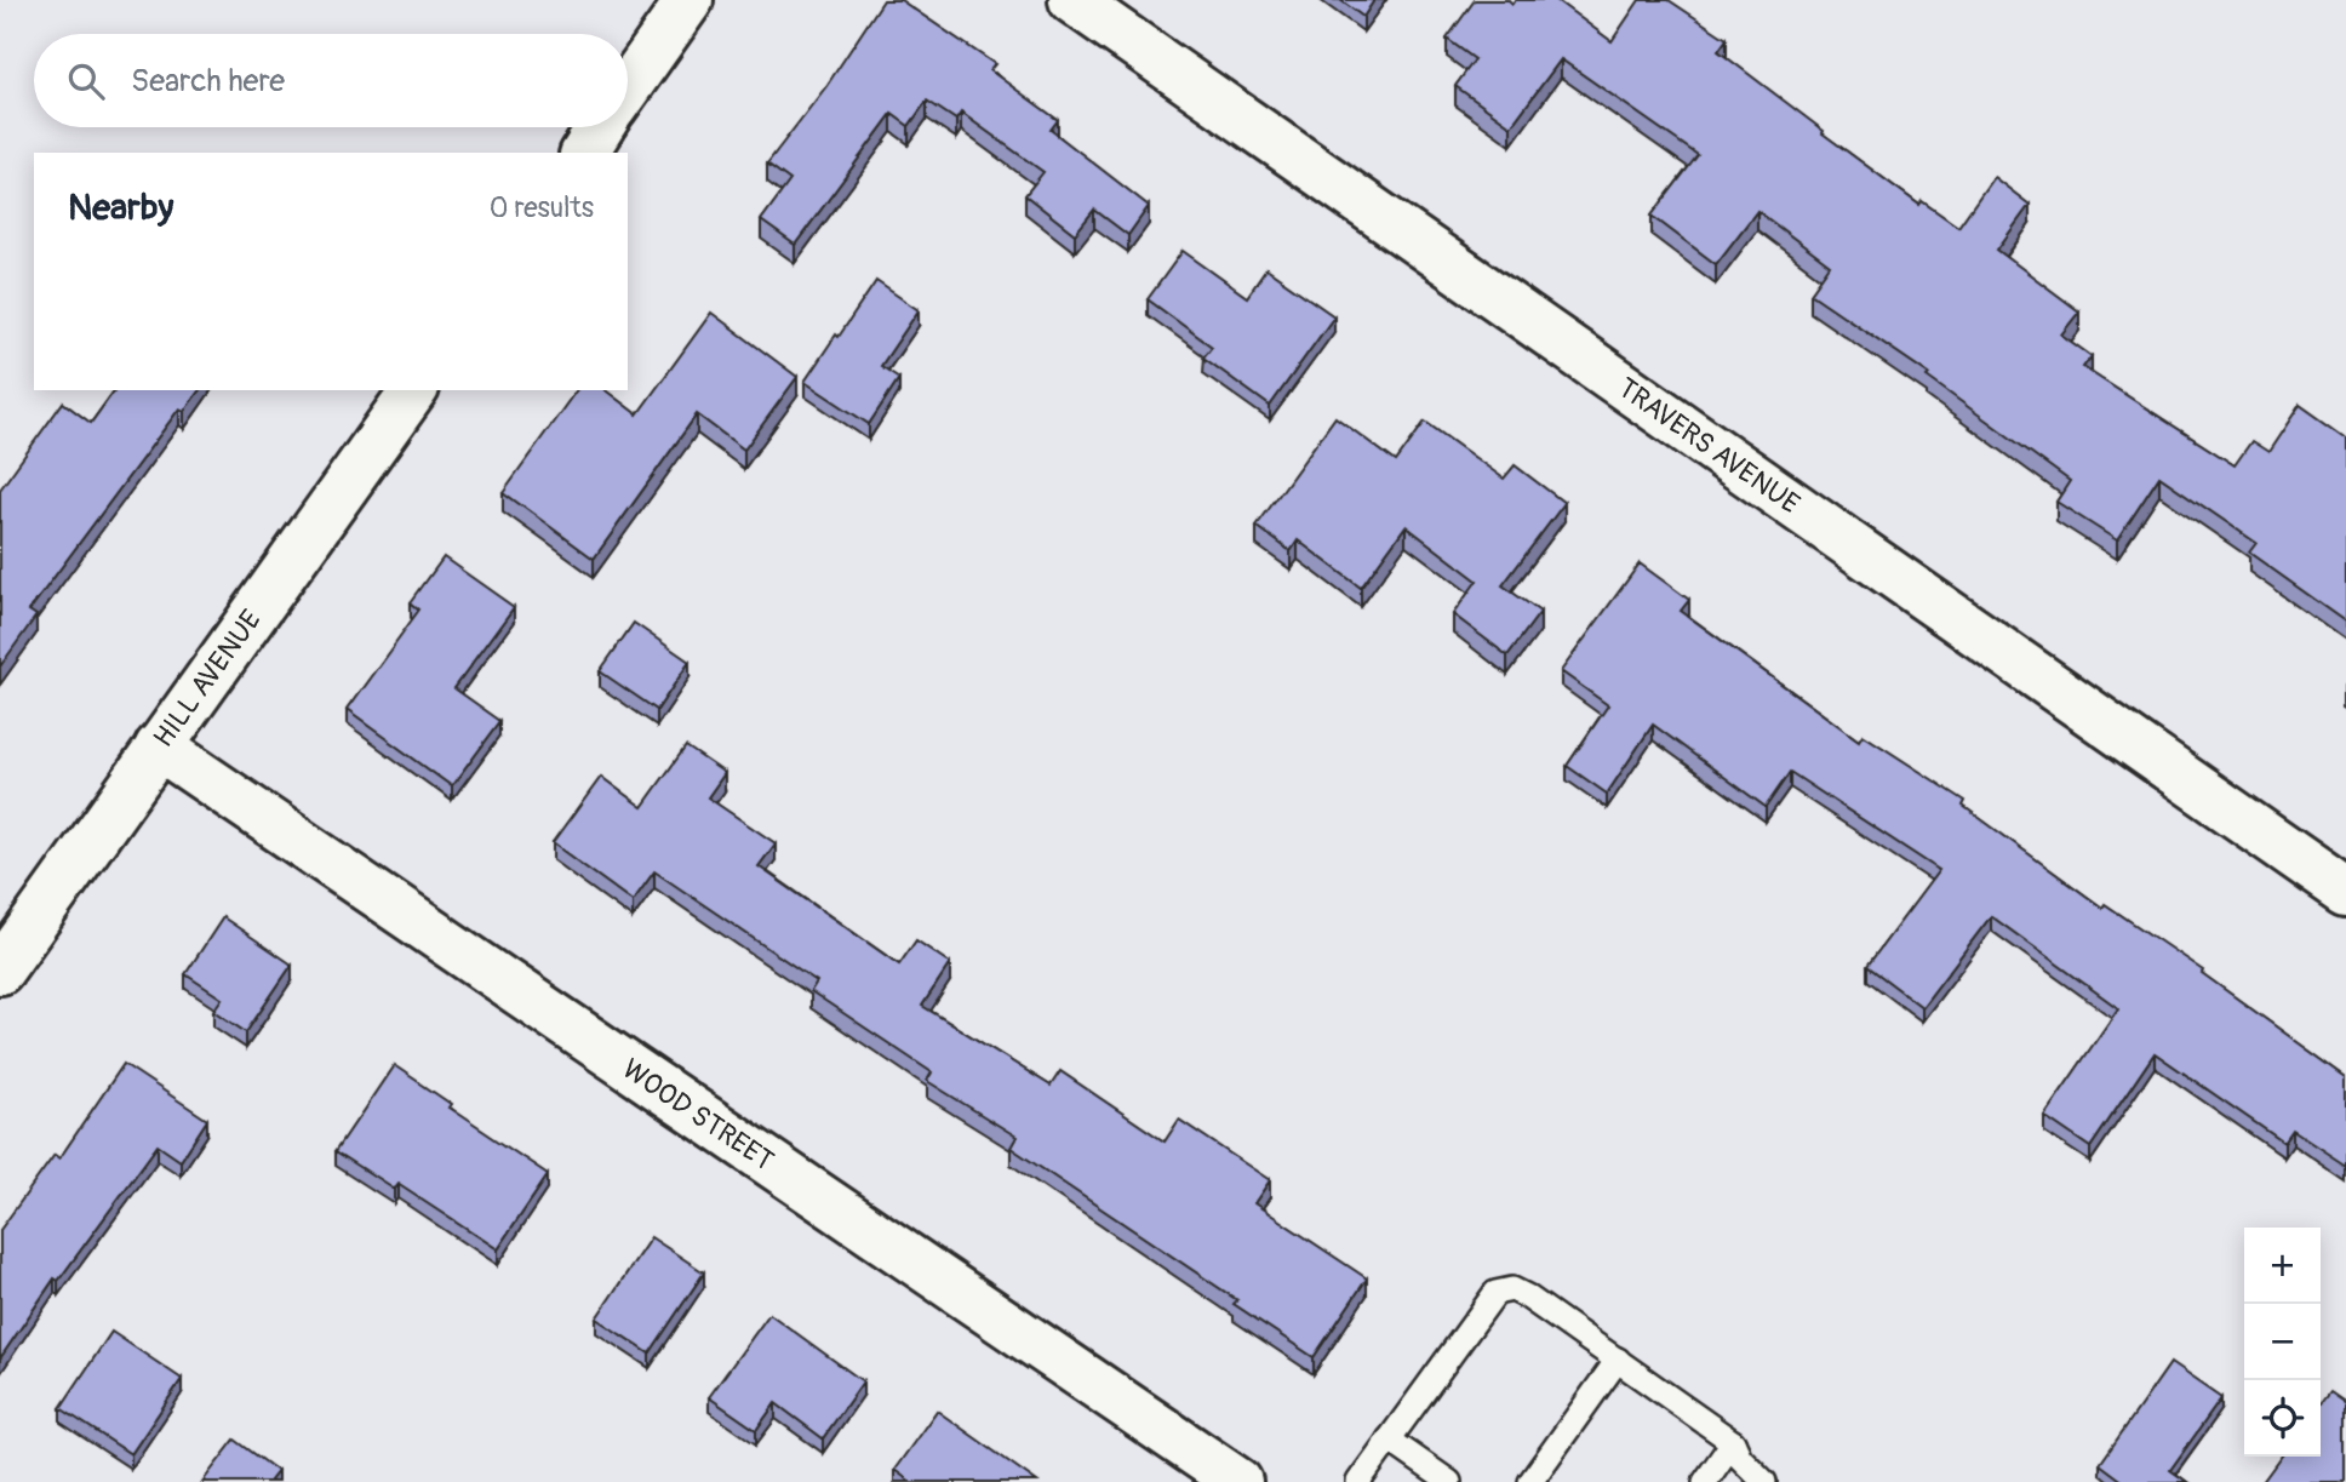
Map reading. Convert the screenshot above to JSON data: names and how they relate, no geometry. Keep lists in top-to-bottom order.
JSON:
{
  "streets": {
    "street": ["TRAVERS AVENUE", "HILL AVENUE", "WOOD STREET"]
  },
  "crossings": [
    ["HILL AVENUE", "WOOD STREET"]
  ],
  "page": {
    "search": "Search here",
    "heading": ["Nearby", "0 results"],
    "map_buttons": ["+", "−"]
  }
}
